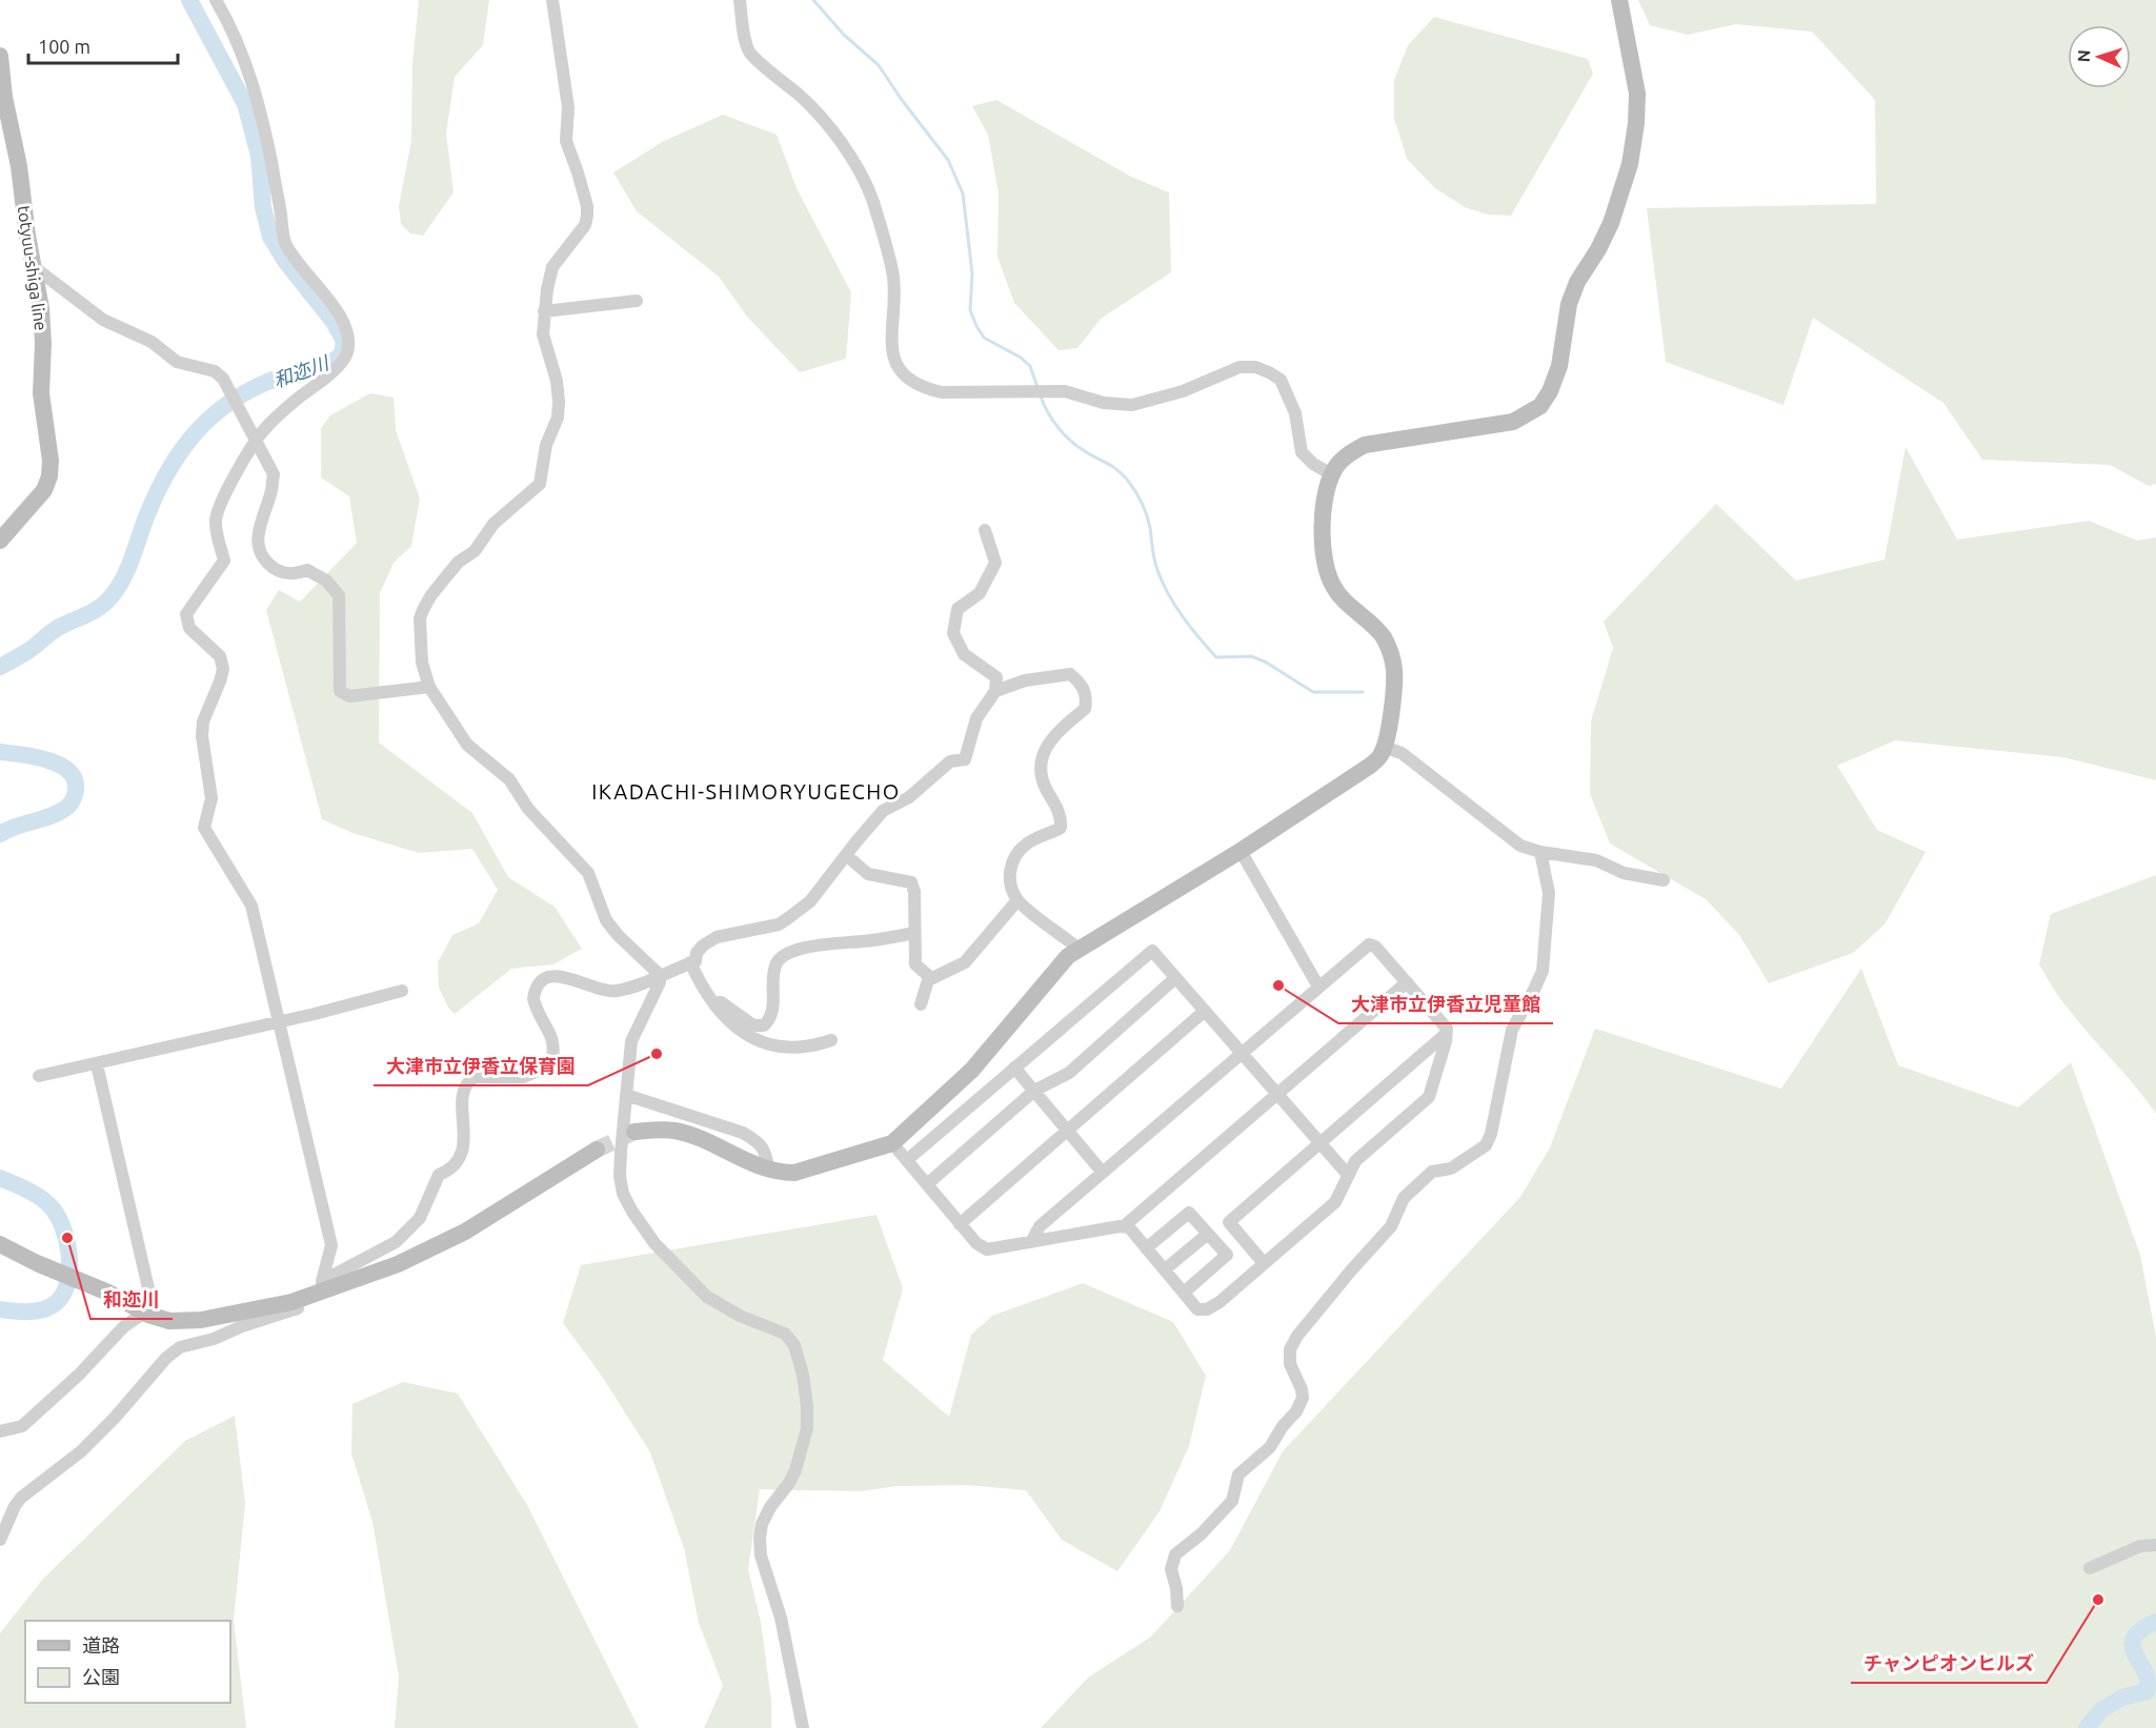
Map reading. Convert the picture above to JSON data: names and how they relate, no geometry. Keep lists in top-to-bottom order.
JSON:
{
  "streets": {
    "street": ["totyuu-shiga line"]
  },
  "districts": ["IKADACHI-SHIMORYUGECHO"],
  "water": ["和迩川"],
  "places": [
    "大津市立伊香立児童館",
    "大津市立伊香立保育園",
    "和迩川",
    "チャンピオンヒルズ"
  ],
  "legend": ["道路", "公園"],
  "scale_bar": "100 m",
  "north": "left"
}
